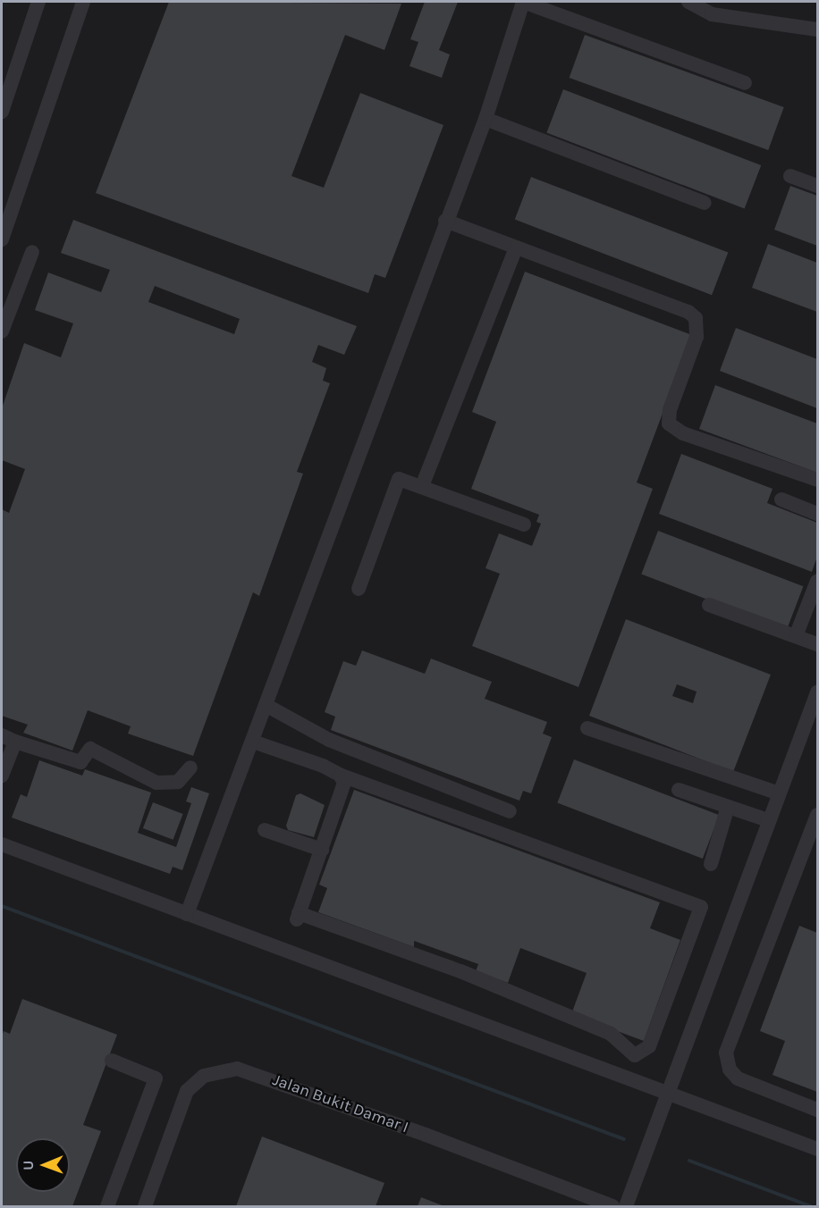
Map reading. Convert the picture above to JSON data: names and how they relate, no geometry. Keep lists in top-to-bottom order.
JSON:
{
  "streets": {
    "street": ["Jalan Bukit Damar I"]
  },
  "north": "left"
}
